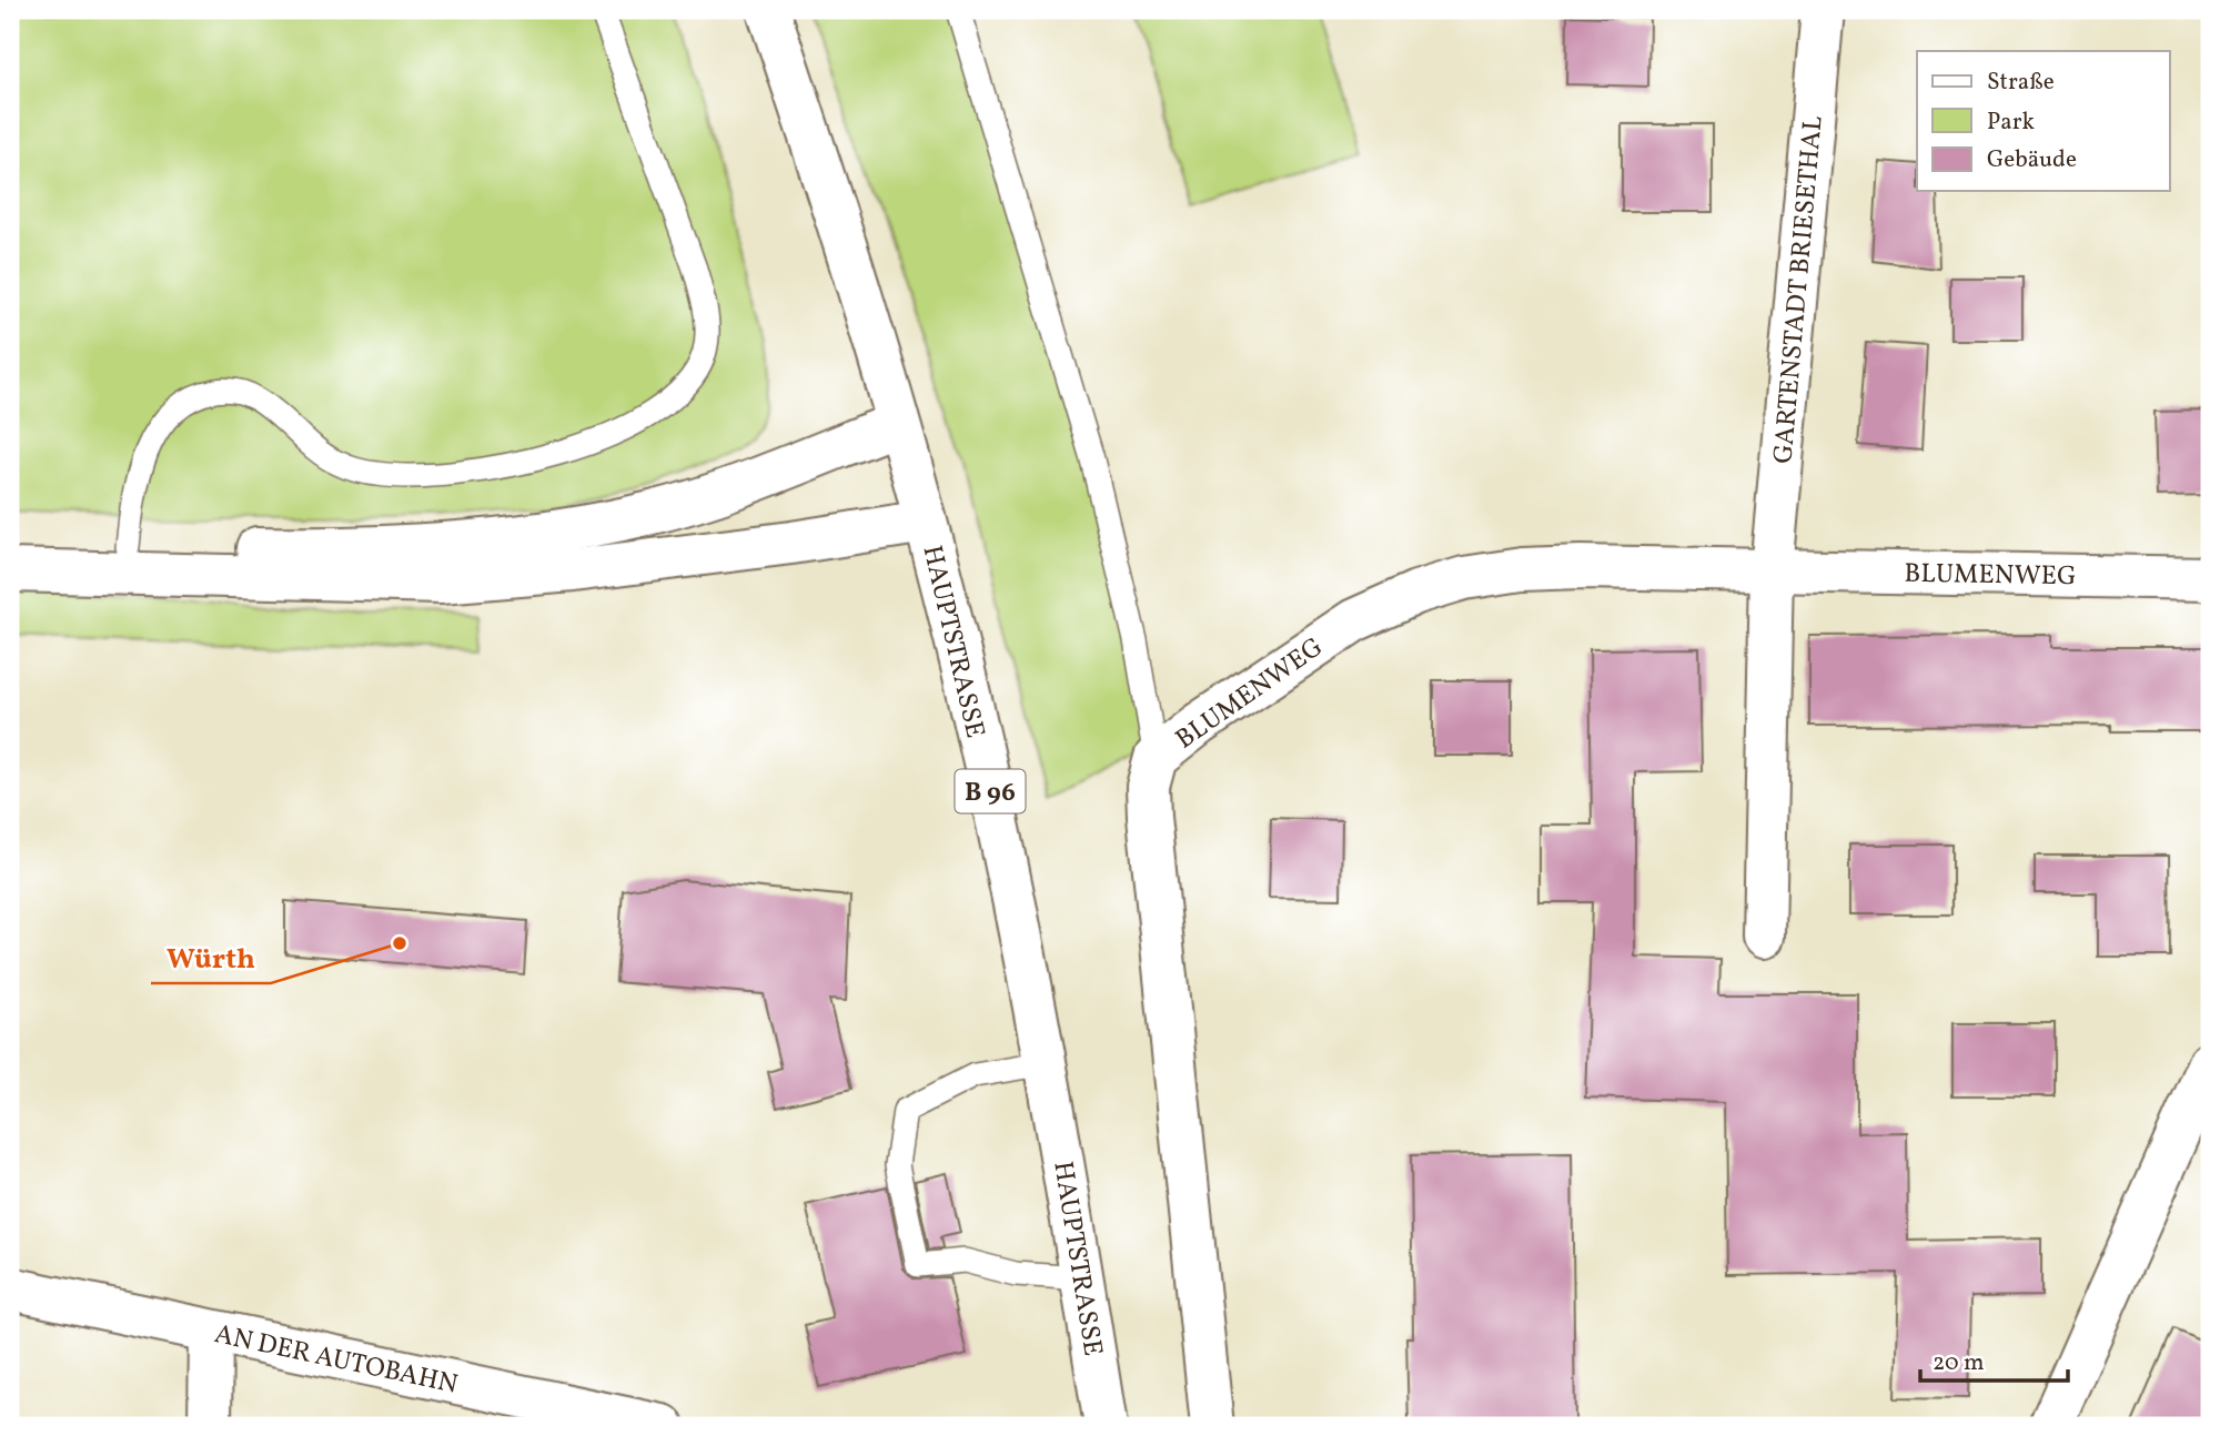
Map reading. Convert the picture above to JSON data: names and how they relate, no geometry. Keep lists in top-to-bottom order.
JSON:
{
  "streets": {
    "main road": [
      "GARTENSTADT BRIESETHAL",
      "BLUMENWEG",
      "HAUPTSTRASSE",
      "B 96",
      "AN DER AUTOBAHN"
    ]
  },
  "crossings": [
    ["GARTENSTADT BRIESETHAL", "BLUMENWEG"]
  ],
  "places": ["Würth"],
  "legend": ["Straße", "Park", "Gebäude"],
  "scale_bar": "20 m"
}
